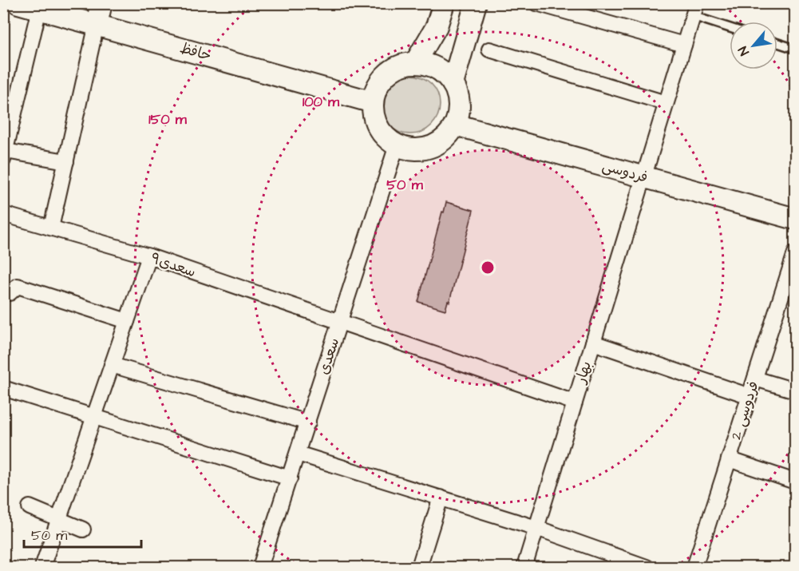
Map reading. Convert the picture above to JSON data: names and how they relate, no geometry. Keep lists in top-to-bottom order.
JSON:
{
  "streets": {
    "street": [
      "حافظ",
      "فردوسی",
      "سعدی۹",
      "سعدی",
      "بهار",
      "فردوسی 2"
    ]
  },
  "crossings": [
    ["حافظ", "فردوسی"],
    ["حافظ", "سعدی"],
    ["فردوسی", "سعدی"],
    ["فردوسی", "بهار"],
    ["سعدی۹", "سعدی"],
    ["سعدی۹", "بهار"]
  ],
  "scale_bar": "50 m",
  "north": "bottom left",
  "rings": ["100 m", "150 m", "50 m"]
}
